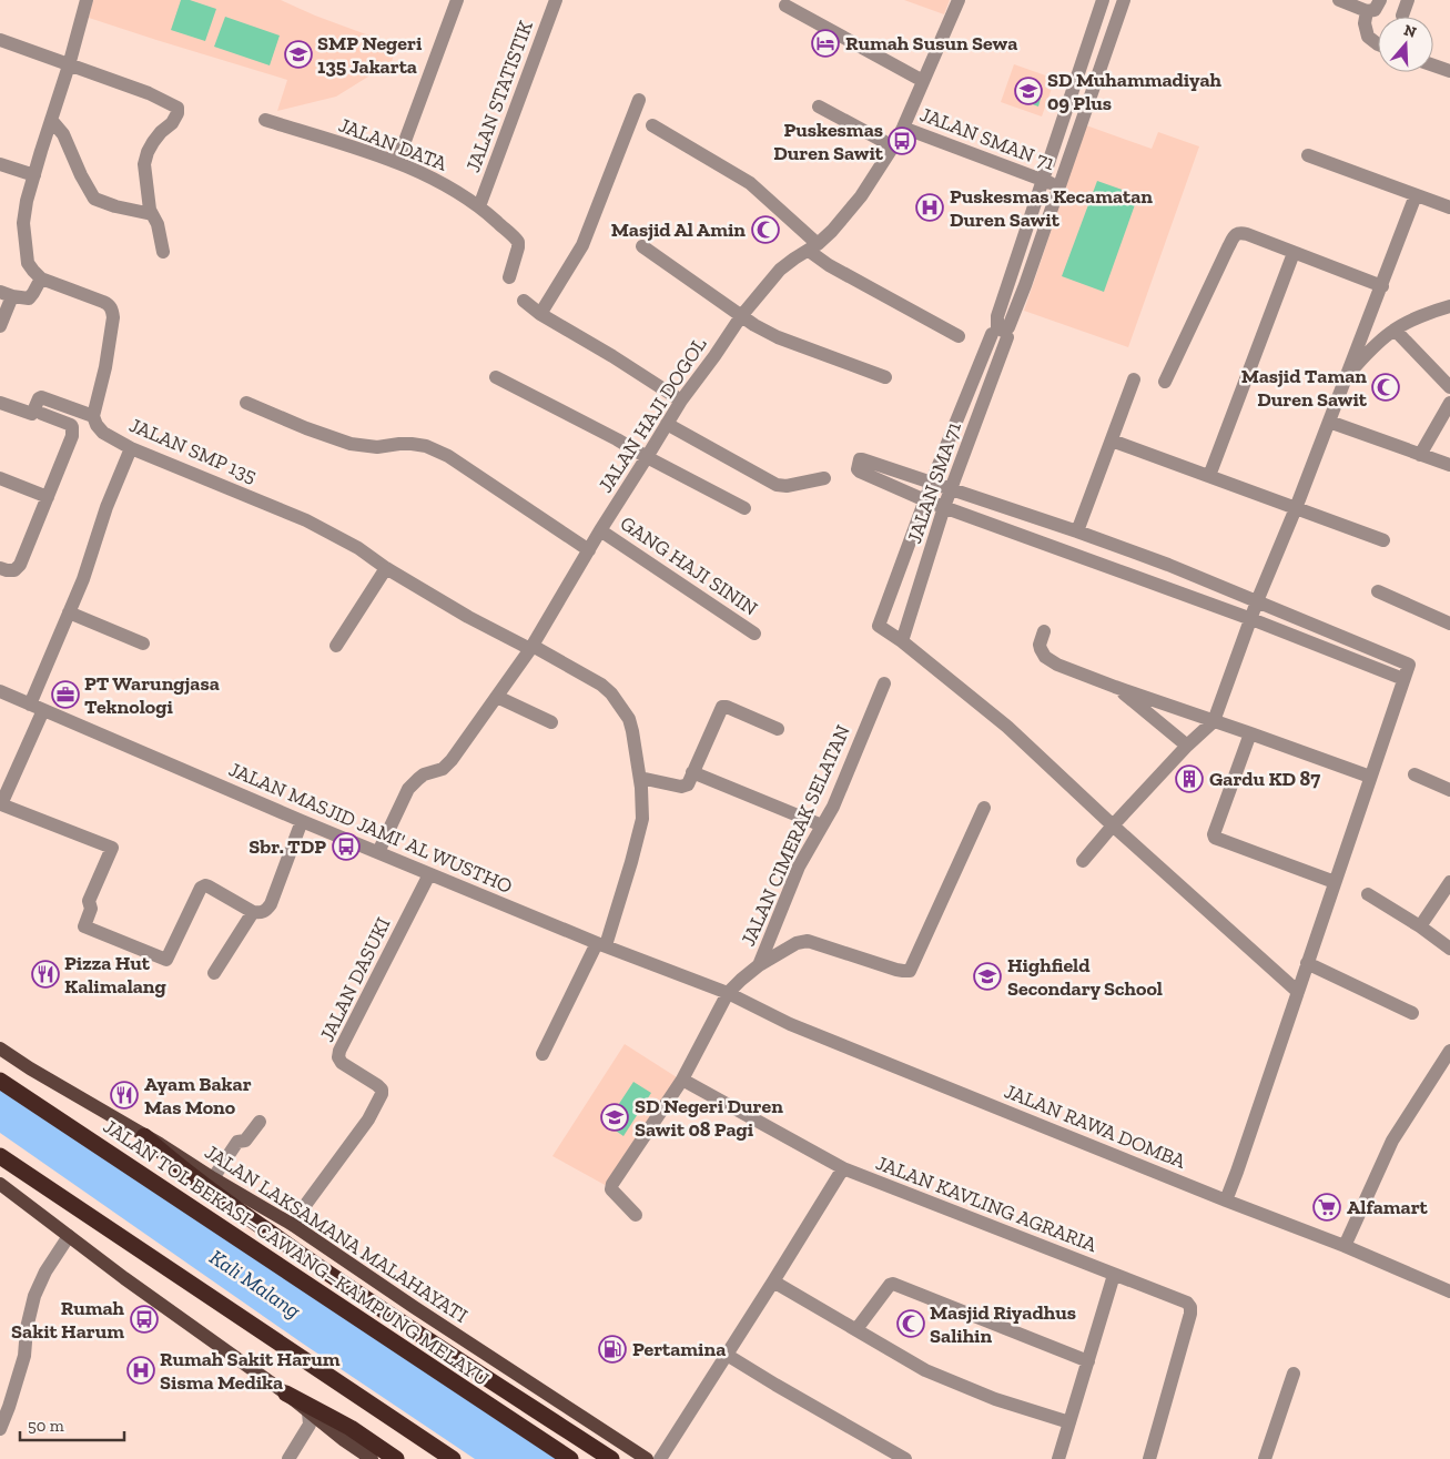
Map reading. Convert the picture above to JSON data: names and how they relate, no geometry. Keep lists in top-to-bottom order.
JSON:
{
  "streets": {
    "highway": ["JALAN TOL BEKASI–CAWANG–KAMPUNG MELAYU"],
    "main road": ["JALAN LAKSAMANA MALAHAYATI"],
    "street": [
      "JALAN STATISTIK",
      "JALAN SMAN 71",
      "JALAN DATA",
      "JALAN HAJI DOGOL",
      "JALAN SMP 135",
      "JALAN SMA 71",
      "GANG HAJI SININ",
      "JALAN MASJID JAMI' AL WUSTHO",
      "JALAN CIMERAK SELATAN",
      "JALAN DASUKI",
      "JALAN RAWA DOMBA",
      "JALAN KAVLING AGRARIA"
    ]
  },
  "crossings": [
    ["JALAN STATISTIK", "JALAN DATA"],
    ["JALAN SMAN 71", "JALAN HAJI DOGOL"],
    ["JALAN HAJI DOGOL", "JALAN SMP 135"],
    ["JALAN HAJI DOGOL", "GANG HAJI SININ"],
    ["JALAN HAJI DOGOL", "JALAN MASJID JAMI' AL WUSTHO"],
    ["JALAN SMP 135", "JALAN MASJID JAMI' AL WUSTHO"],
    ["JALAN MASJID JAMI' AL WUSTHO", "JALAN CIMERAK SELATAN"],
    ["JALAN MASJID JAMI' AL WUSTHO", "JALAN DASUKI"],
    ["JALAN MASJID JAMI' AL WUSTHO", "JALAN RAWA DOMBA"],
    ["JALAN CIMERAK SELATAN", "JALAN RAWA DOMBA"],
    ["JALAN DASUKI", "JALAN LAKSAMANA MALAHAYATI"]
  ],
  "water": ["Kali Malang"],
  "places": {
    "hotel": ["Rumah Susun Sewa"],
    "school or university": [
      "SMP Negeri 135 Jakarta",
      "SD Muhammadiyah 09 Plus",
      "Highfield Secondary School",
      "SD Negeri Duren Sawit 08 Pagi"
    ],
    "bus stop": ["Puskesmas Duren Sawit", "Sbr. TDP", "Rumah Sakit Harum"],
    "hospital": ["Puskesmas Kecamatan Duren Sawit", "Rumah Sakit Harum Sisma Medika"],
    "mosque": ["Masjid Al Amin", "Masjid Taman Duren Sawit", "Masjid Riyadhus Salihin"],
    "office": ["PT Warungjasa Teknologi"],
    "building": ["Gardu KD 87"],
    "restaurant": ["Pizza Hut Kalimalang", "Ayam Bakar Mas Mono"],
    "supermarket": ["Alfamart"],
    "fuel station": ["Pertamina"]
  },
  "scale_bar": "50 m",
  "north": "top"
}
